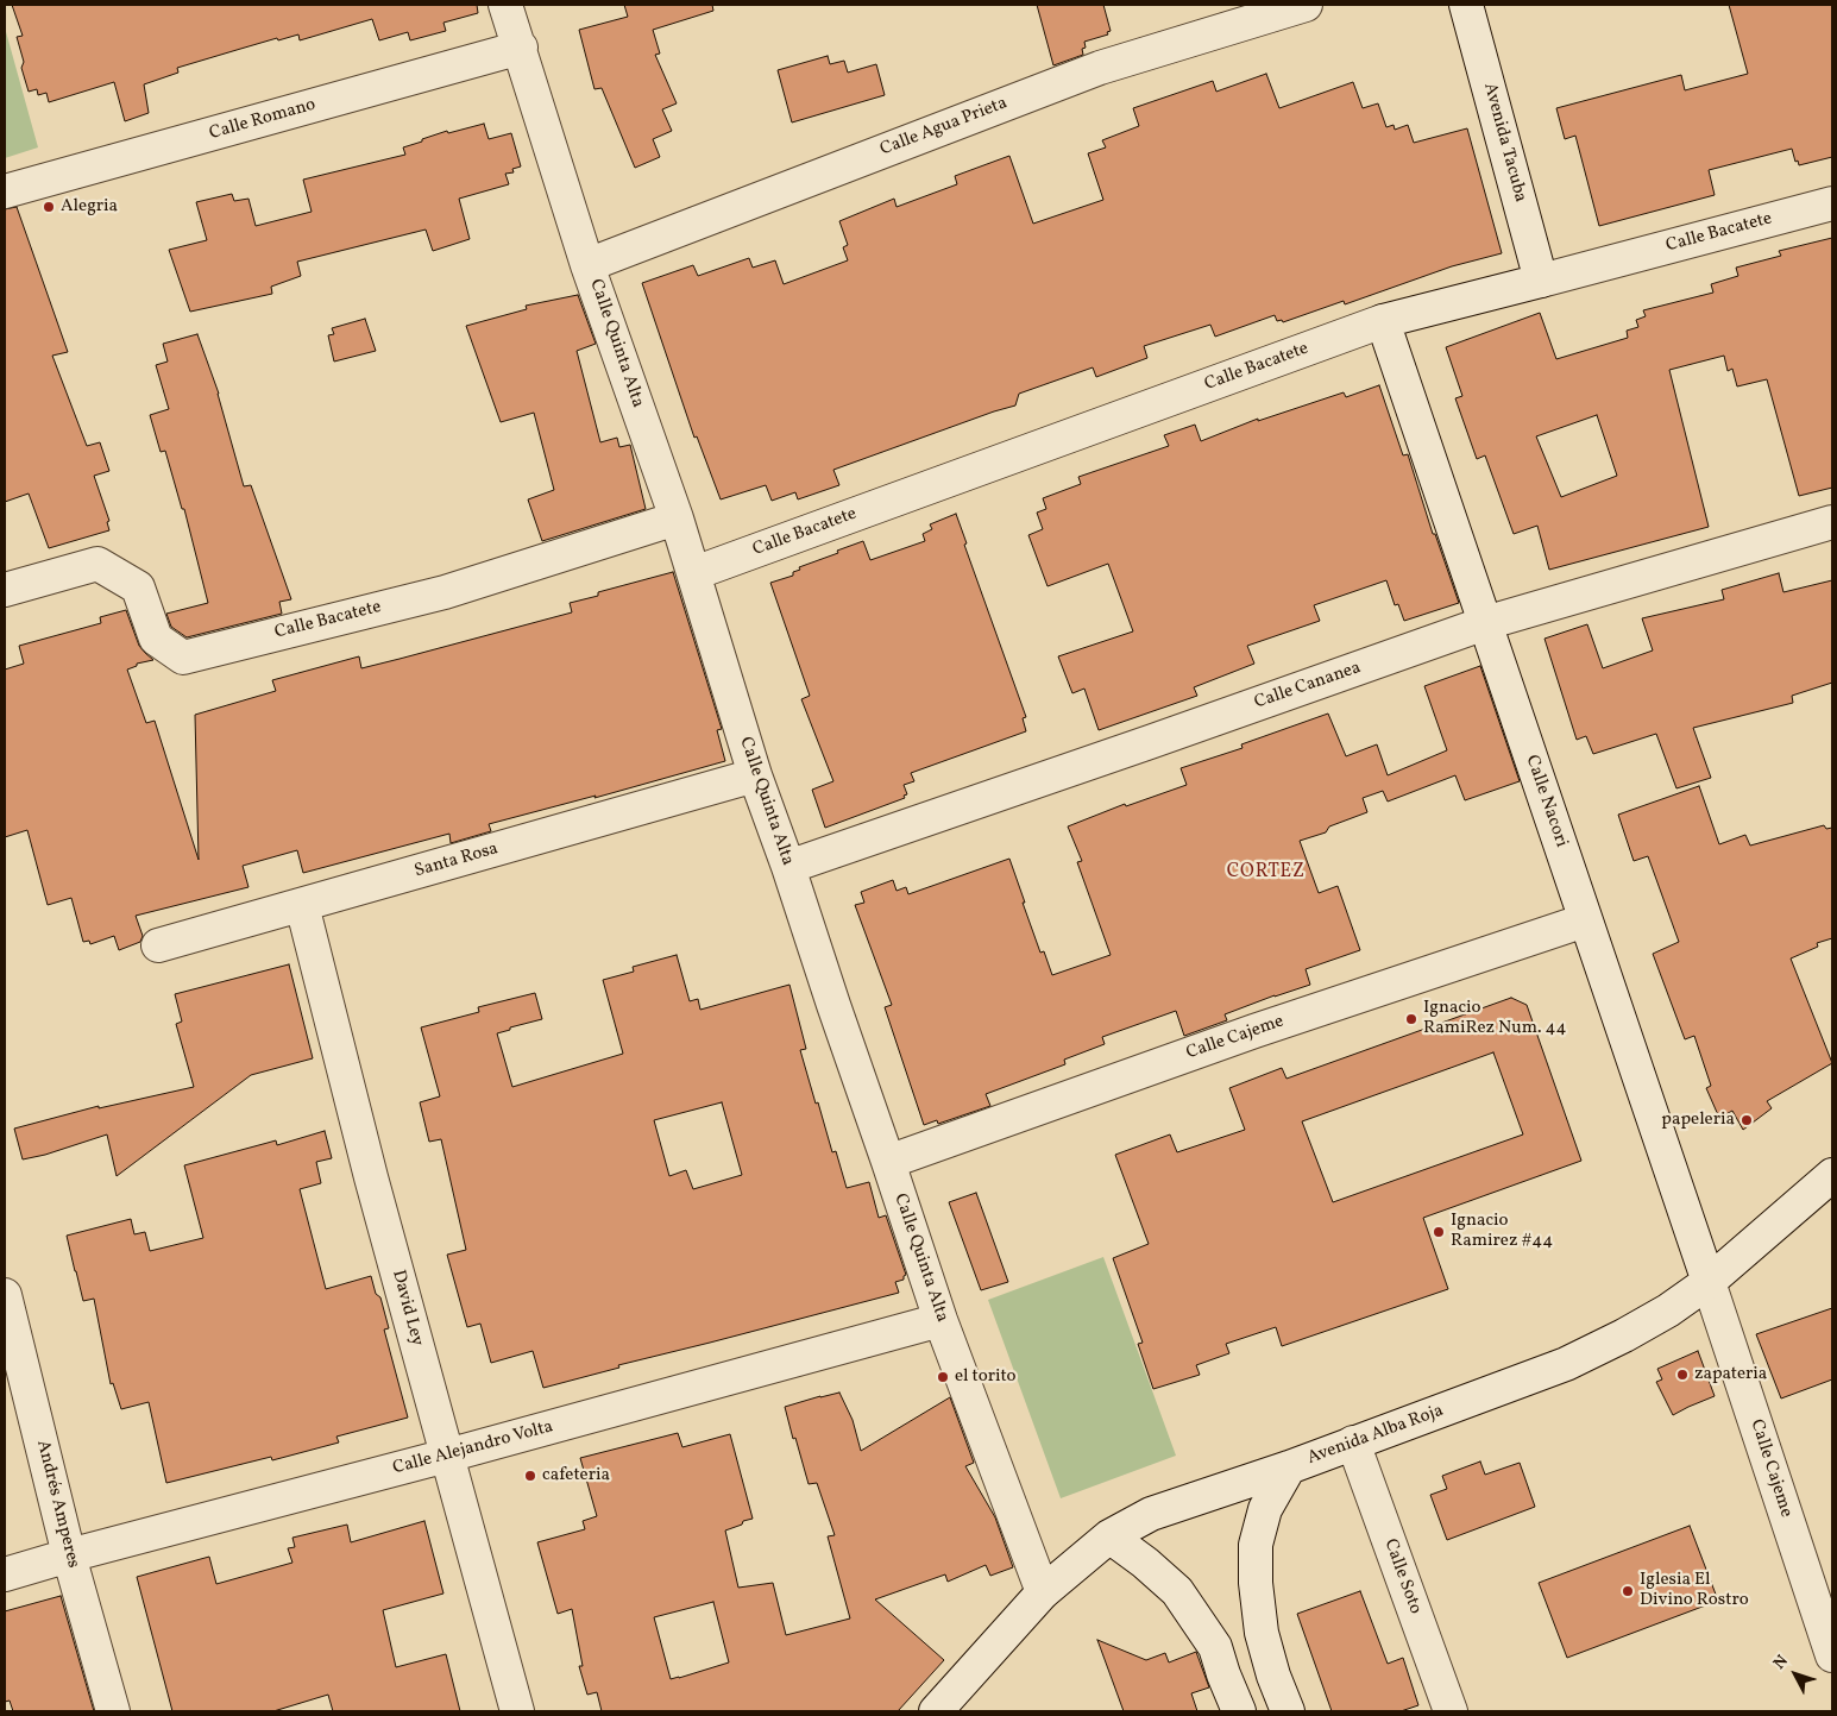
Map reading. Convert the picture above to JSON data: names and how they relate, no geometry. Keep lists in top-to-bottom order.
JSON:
{
  "streets": {
    "street": [
      "Calle Romano",
      "Calle Agua Prieta",
      "Avenida Tacuba",
      "Calle Bacatete",
      "Calle Quinta Alta",
      "Calle Cananea",
      "Calle Nacori",
      "Santa Rosa",
      "Calle Cajeme",
      "David Ley",
      "Avenida Alba Roja",
      "Calle Alejandro Volta",
      "Andrés Amperes",
      "Calle Soto"
    ]
  },
  "crossings": [
    ["Calle Romano", "Calle Quinta Alta"],
    ["Calle Agua Prieta", "Calle Quinta Alta"],
    ["Avenida Tacuba", "Calle Bacatete"],
    ["Calle Bacatete", "Calle Quinta Alta"],
    ["Calle Bacatete", "Calle Nacori"],
    ["Calle Quinta Alta", "Calle Cananea"],
    ["Calle Quinta Alta", "Santa Rosa"],
    ["Calle Quinta Alta", "Calle Cajeme"],
    ["Calle Quinta Alta", "Avenida Alba Roja"],
    ["Calle Quinta Alta", "Calle Alejandro Volta"],
    ["Calle Cananea", "Calle Nacori"],
    ["Calle Nacori", "Calle Cajeme"],
    ["Calle Nacori", "Avenida Alba Roja"],
    ["Santa Rosa", "David Ley"],
    ["Calle Cajeme", "Avenida Alba Roja"],
    ["David Ley", "Calle Alejandro Volta"],
    ["Avenida Alba Roja", "Calle Soto"],
    ["Calle Alejandro Volta", "Andrés Amperes"]
  ],
  "districts": ["CORTEZ"],
  "places": [
    "Alegria",
    "Ignacio RamiRez Num. 44",
    "papeleria",
    "Ignacio Ramirez #44",
    "zapateria",
    "el torito",
    "cafeteria",
    "Iglesia El Divino Rostro"
  ],
  "north": "top left"
}
